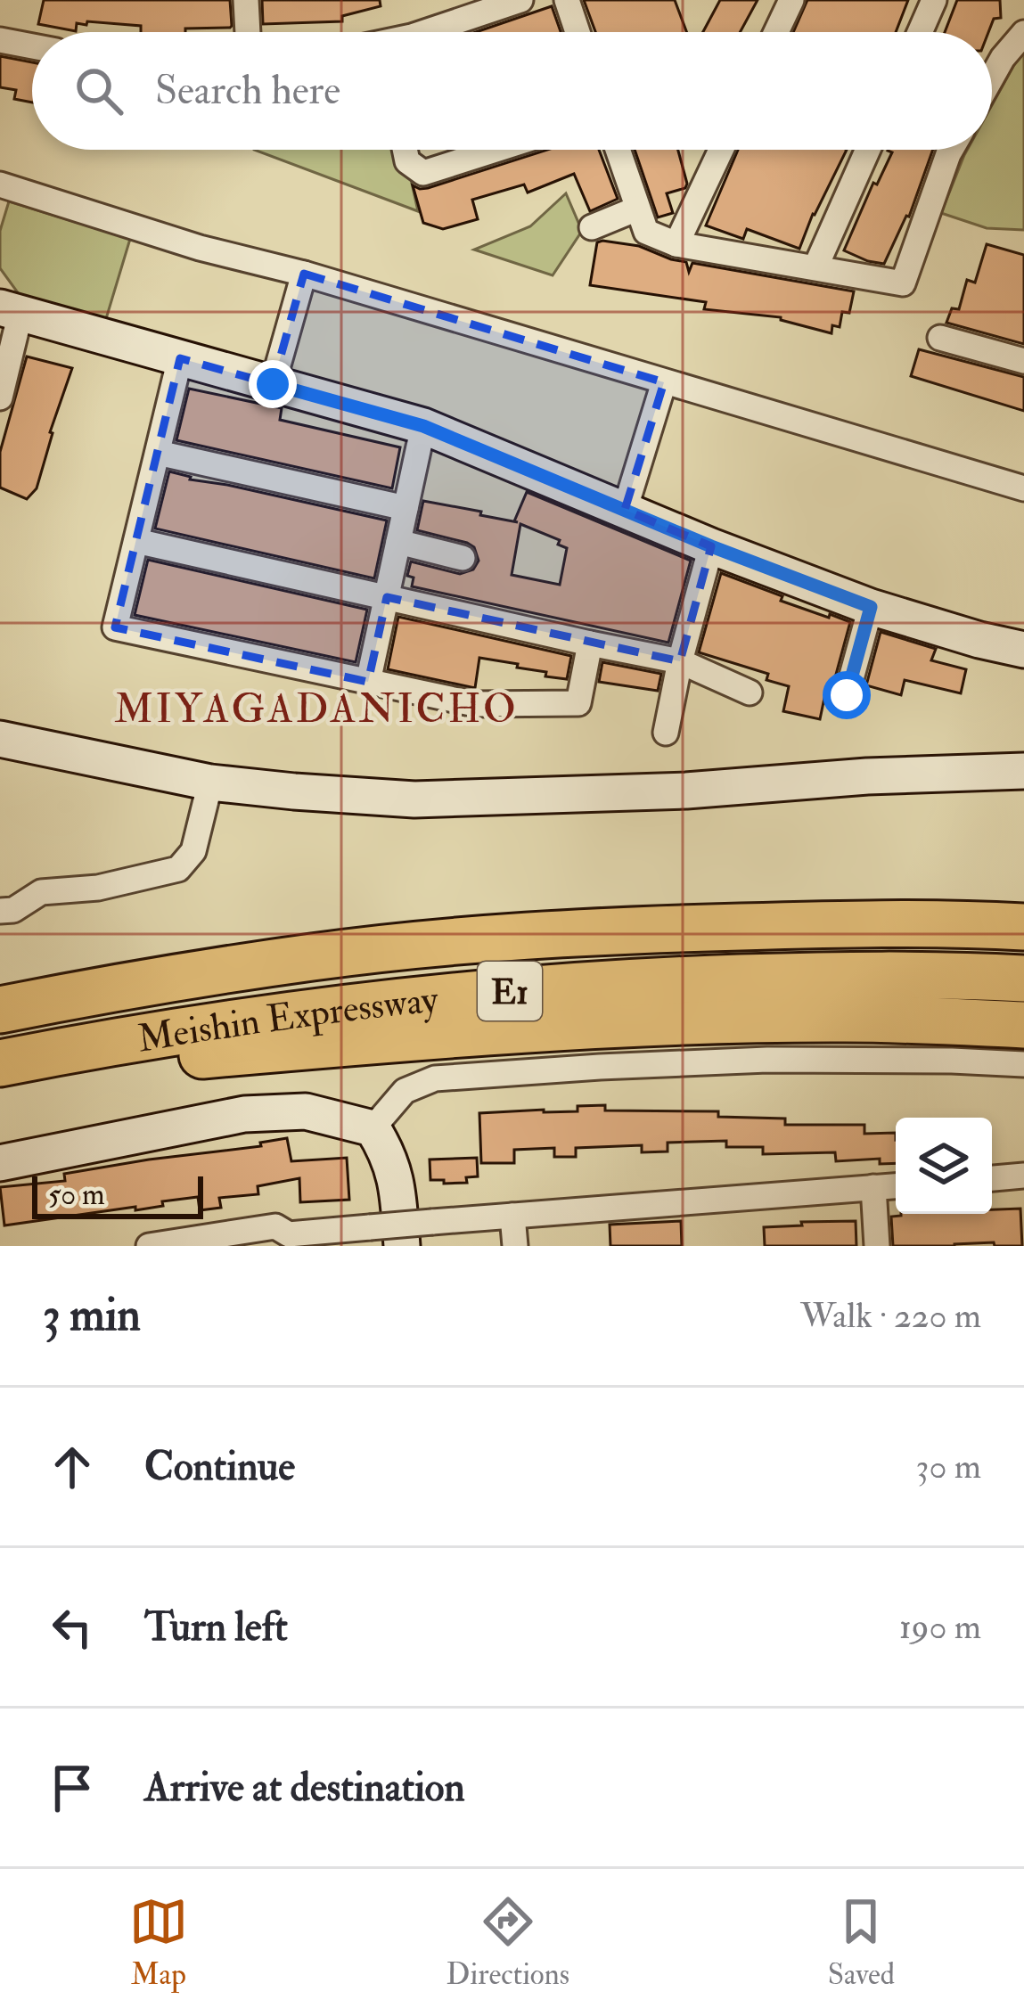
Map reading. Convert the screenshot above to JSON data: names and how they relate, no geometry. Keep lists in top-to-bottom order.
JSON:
{
  "streets": {
    "highway": ["E1", "Meishin Expressway"]
  },
  "districts": ["MIYAGADANICHO"],
  "scale_bar": "50 m",
  "page": {
    "search": "Search here",
    "scale": "50 m",
    "heading": ["3 min", "Walk · 220 m"],
    "list": [
      ["Continue", "30 m"],
      ["Turn left", "190 m"],
      "Arrive at destination"
    ],
    "nav": ["Map", "Directions", "Saved"]
  }
}
